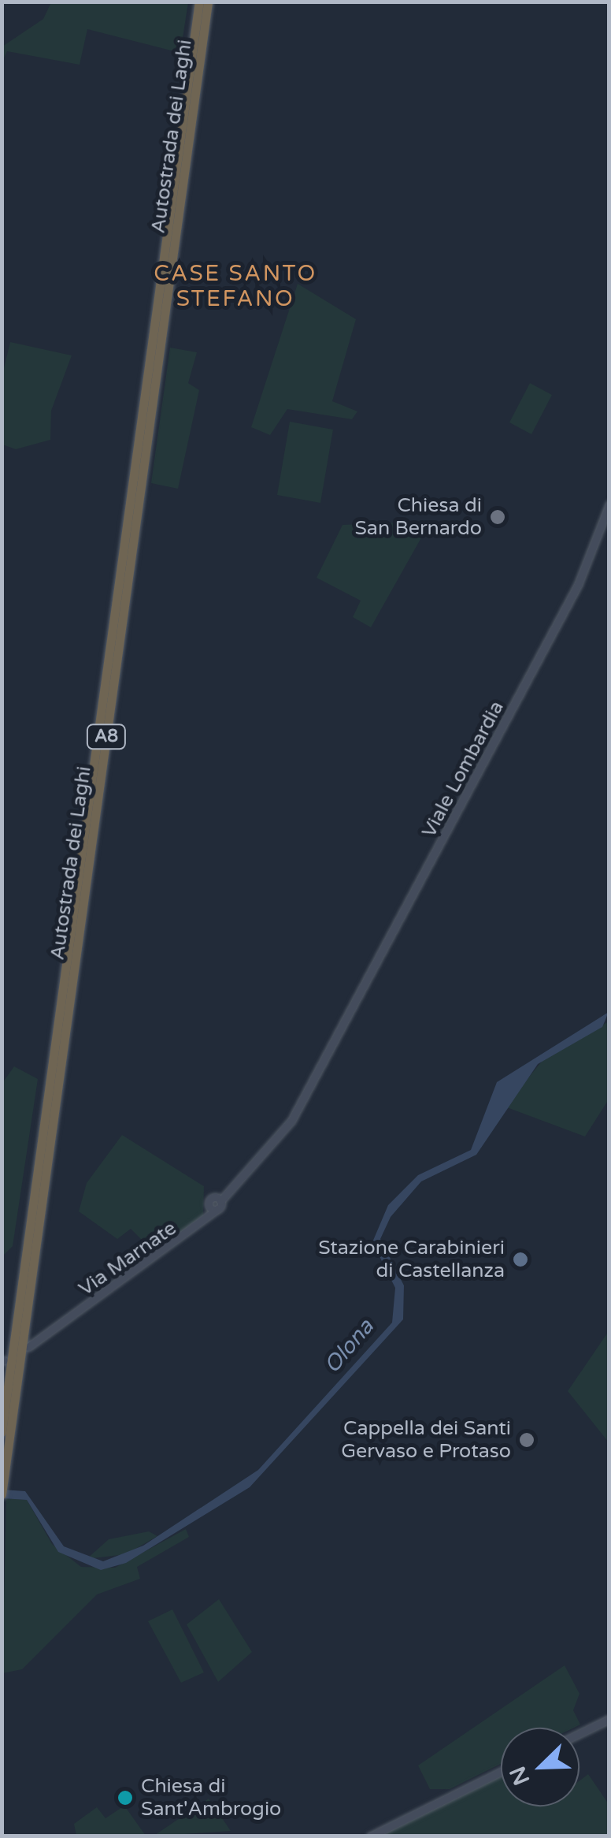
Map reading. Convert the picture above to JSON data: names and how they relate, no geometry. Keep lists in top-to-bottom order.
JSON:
{
  "streets": {
    "highway": ["Autostrada dei Laghi", "A8"],
    "street": ["Viale Lombardia", "Via Marnate"]
  },
  "crossings": [
    ["Viale Lombardia", "Via Marnate"]
  ],
  "districts": ["CASE SANTO STEFANO"],
  "water": ["Olona"],
  "places": [
    "Chiesa di San Bernardo",
    "Stazione Carabinieri di Castellanza",
    "Cappella dei Santi Gervaso e Protaso",
    "Chiesa di Sant'Ambrogio"
  ],
  "north": "bottom left"
}
